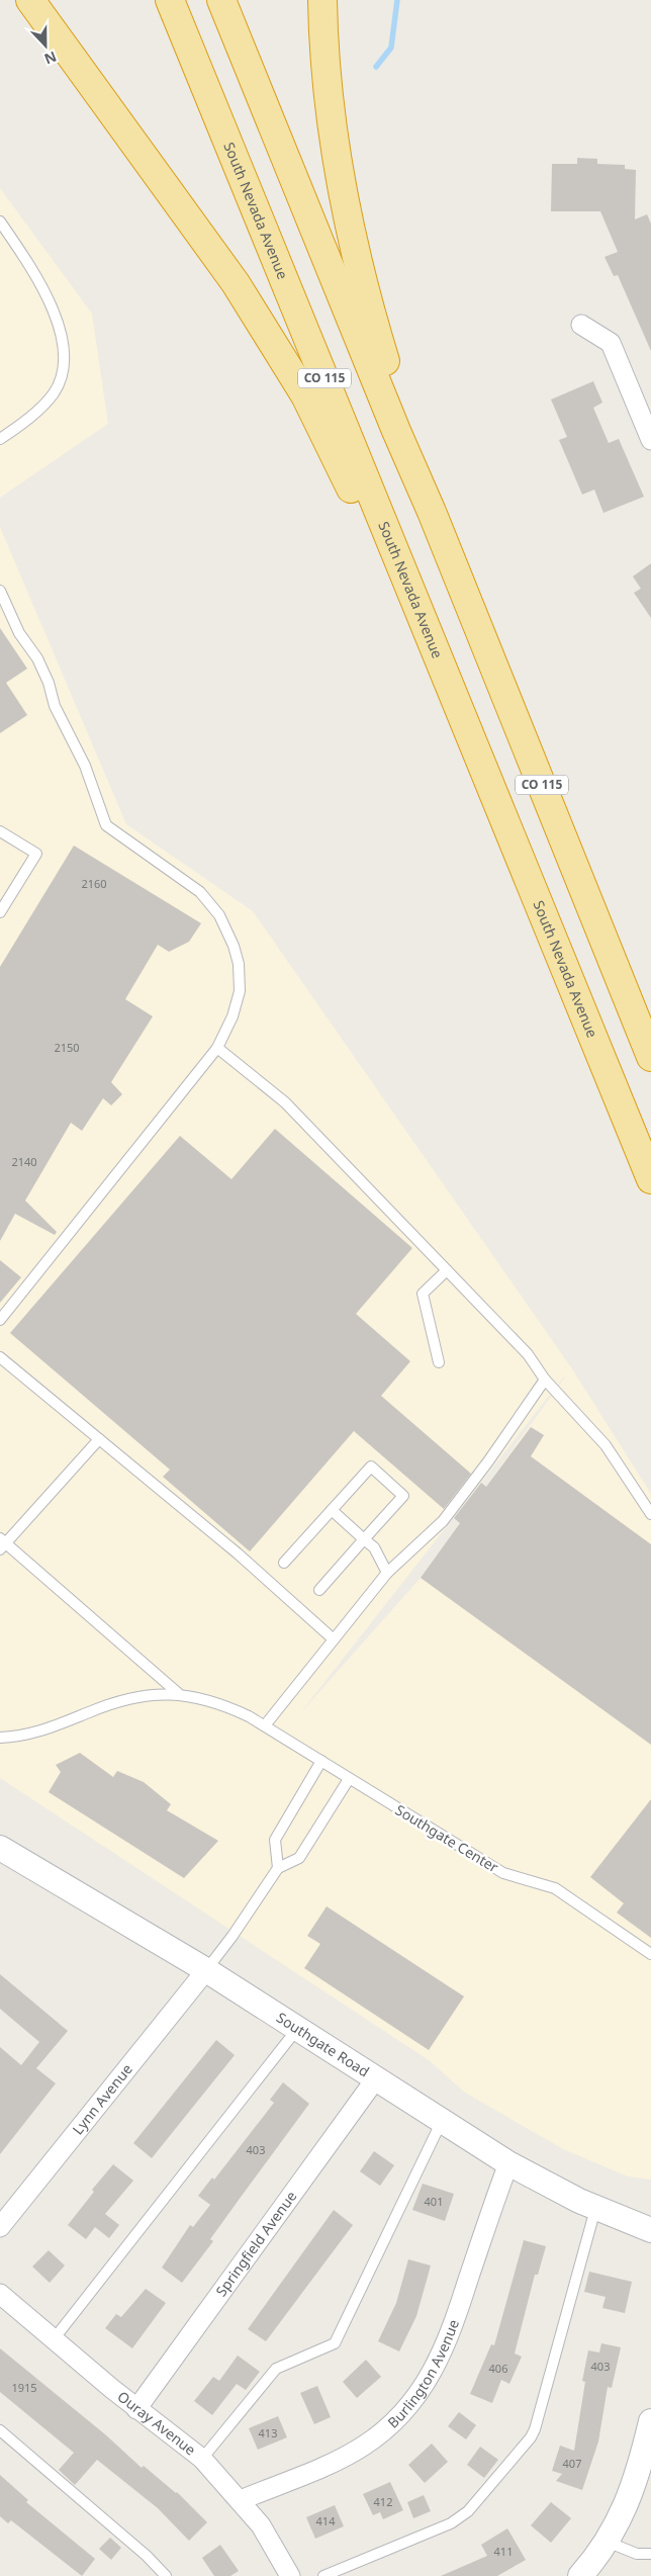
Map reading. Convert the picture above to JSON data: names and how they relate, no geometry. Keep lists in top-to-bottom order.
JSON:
{
  "streets": {
    "highway": ["South Nevada Avenue", "CO 115"],
    "street": [
      "Southgate Road",
      "Lynn Avenue",
      "Springfield Avenue",
      "Burlington Avenue",
      "Ouray Avenue"
    ],
    "lane": ["Southgate Center"]
  },
  "crossings": [
    ["Southgate Road", "Lynn Avenue"],
    ["Southgate Road", "Springfield Avenue"],
    ["Southgate Road", "Burlington Avenue"],
    ["Springfield Avenue", "Ouray Avenue"],
    ["Burlington Avenue", "Ouray Avenue"]
  ],
  "house_numbers": [
    "2160",
    "2150",
    "2140",
    "403",
    "401",
    "403",
    "406",
    "1915",
    "413",
    "407",
    "412",
    "414",
    "411"
  ],
  "north": "bottom"
}
